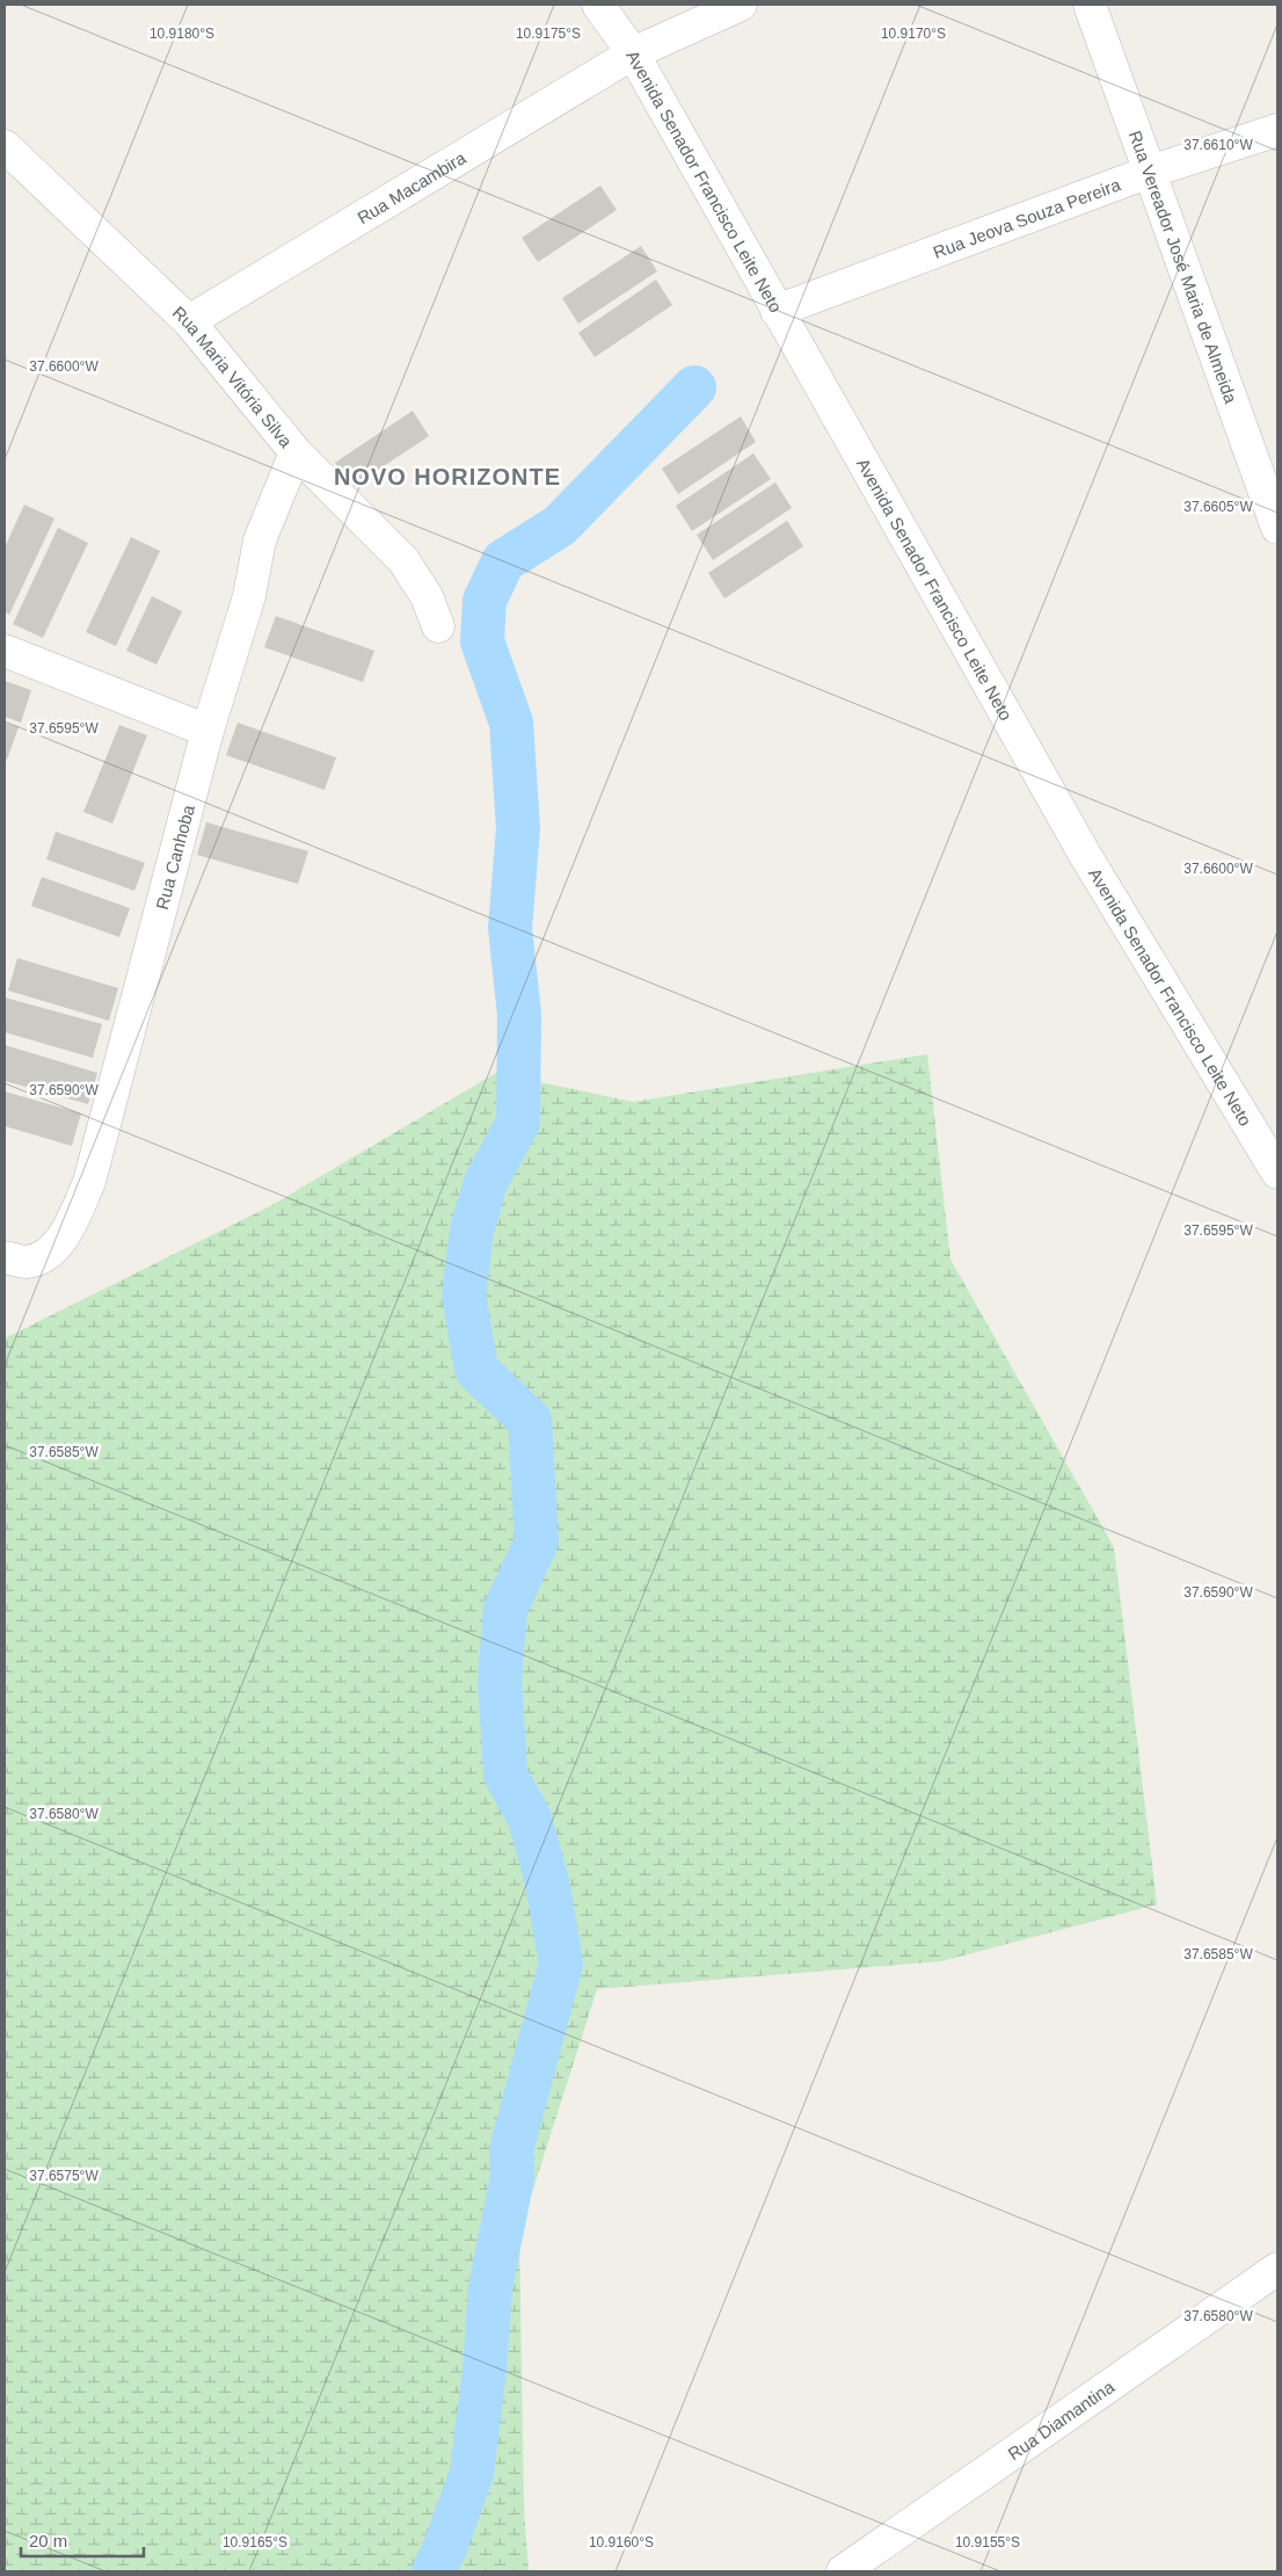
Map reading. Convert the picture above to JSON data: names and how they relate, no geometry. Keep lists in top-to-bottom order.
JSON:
{
  "streets": {
    "street": [
      "Avenida Senador Francisco Leite Neto",
      "Rua Macambira",
      "Rua Jeova Souza Pereira",
      "Rua Vereador José Maria de Almeida",
      "Rua Maria Vitória Silva",
      "Rua Canhoba",
      "Rua Diamantina"
    ]
  },
  "crossings": [
    ["Avenida Senador Francisco Leite Neto", "Rua Macambira"],
    ["Avenida Senador Francisco Leite Neto", "Rua Jeova Souza Pereira"],
    ["Rua Macambira", "Rua Maria Vitória Silva"],
    ["Rua Jeova Souza Pereira", "Rua Vereador José Maria de Almeida"],
    ["Rua Maria Vitória Silva", "Rua Canhoba"]
  ],
  "districts": ["NOVO HORIZONTE"],
  "scale_bar": "20 m",
  "coordinates": [
    "10.9180°S",
    "10.9175°S",
    "10.9170°S",
    "37.6610°W",
    "37.6600°W",
    "37.6605°W",
    "37.6595°W",
    "37.6590°W",
    "37.6585°W",
    "37.6580°W",
    "37.6575°W",
    "10.9165°S",
    "10.9160°S",
    "10.9155°S"
  ]
}
